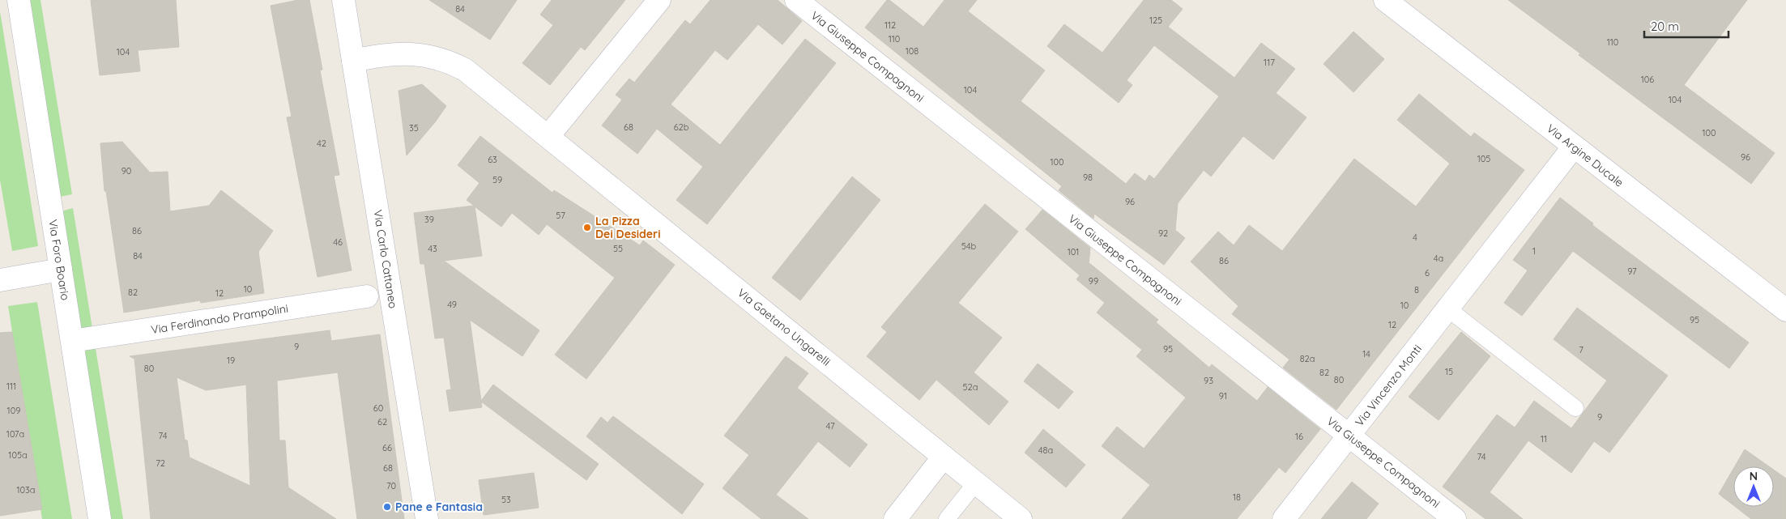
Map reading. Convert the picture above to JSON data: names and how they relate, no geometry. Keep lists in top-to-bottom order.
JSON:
{
  "streets": {
    "street": [
      "Via Giuseppe Compagnoni",
      "Via Argine Ducale",
      "Via Carlo Cattaneo",
      "Via Foro Boario",
      "Via Ferdinando Prampolini",
      "Via Gaetano Ungarelli",
      "Via Vincenzo Monti"
    ]
  },
  "crossings": [
    ["Via Giuseppe Compagnoni", "Via Vincenzo Monti"],
    ["Via Argine Ducale", "Via Vincenzo Monti"],
    ["Via Carlo Cattaneo", "Via Gaetano Ungarelli"],
    ["Via Foro Boario", "Via Ferdinando Prampolini"]
  ],
  "places": ["La Pizza Dei Desideri", "Pane e Fantasia"],
  "house_numbers": [
    "84",
    "125",
    "112",
    "110",
    "110",
    "108",
    "104",
    "117",
    "106",
    "104",
    "104",
    "68",
    "62b",
    "35",
    "100",
    "42",
    "96",
    "105",
    "63",
    "100",
    "90",
    "98",
    "59",
    "96",
    "57",
    "39",
    "86",
    "92",
    "4",
    "46",
    "54b",
    "43",
    "55",
    "1",
    "101",
    "84",
    "4a",
    "86",
    "97",
    "6",
    "99",
    "10",
    "8",
    "82",
    "12",
    "49",
    "10",
    "95",
    "12",
    "9",
    "95",
    "7",
    "14",
    "82a",
    "19",
    "80",
    "15",
    "82",
    "80",
    "93",
    "111",
    "52a",
    "91",
    "60",
    "109",
    "9",
    "62",
    "47",
    "107a",
    "74",
    "16",
    "11",
    "66",
    "48a",
    "105a",
    "74",
    "72",
    "68",
    "70",
    "103a",
    "18",
    "53"
  ],
  "scale_bar": "20 m",
  "north": "top"
}
